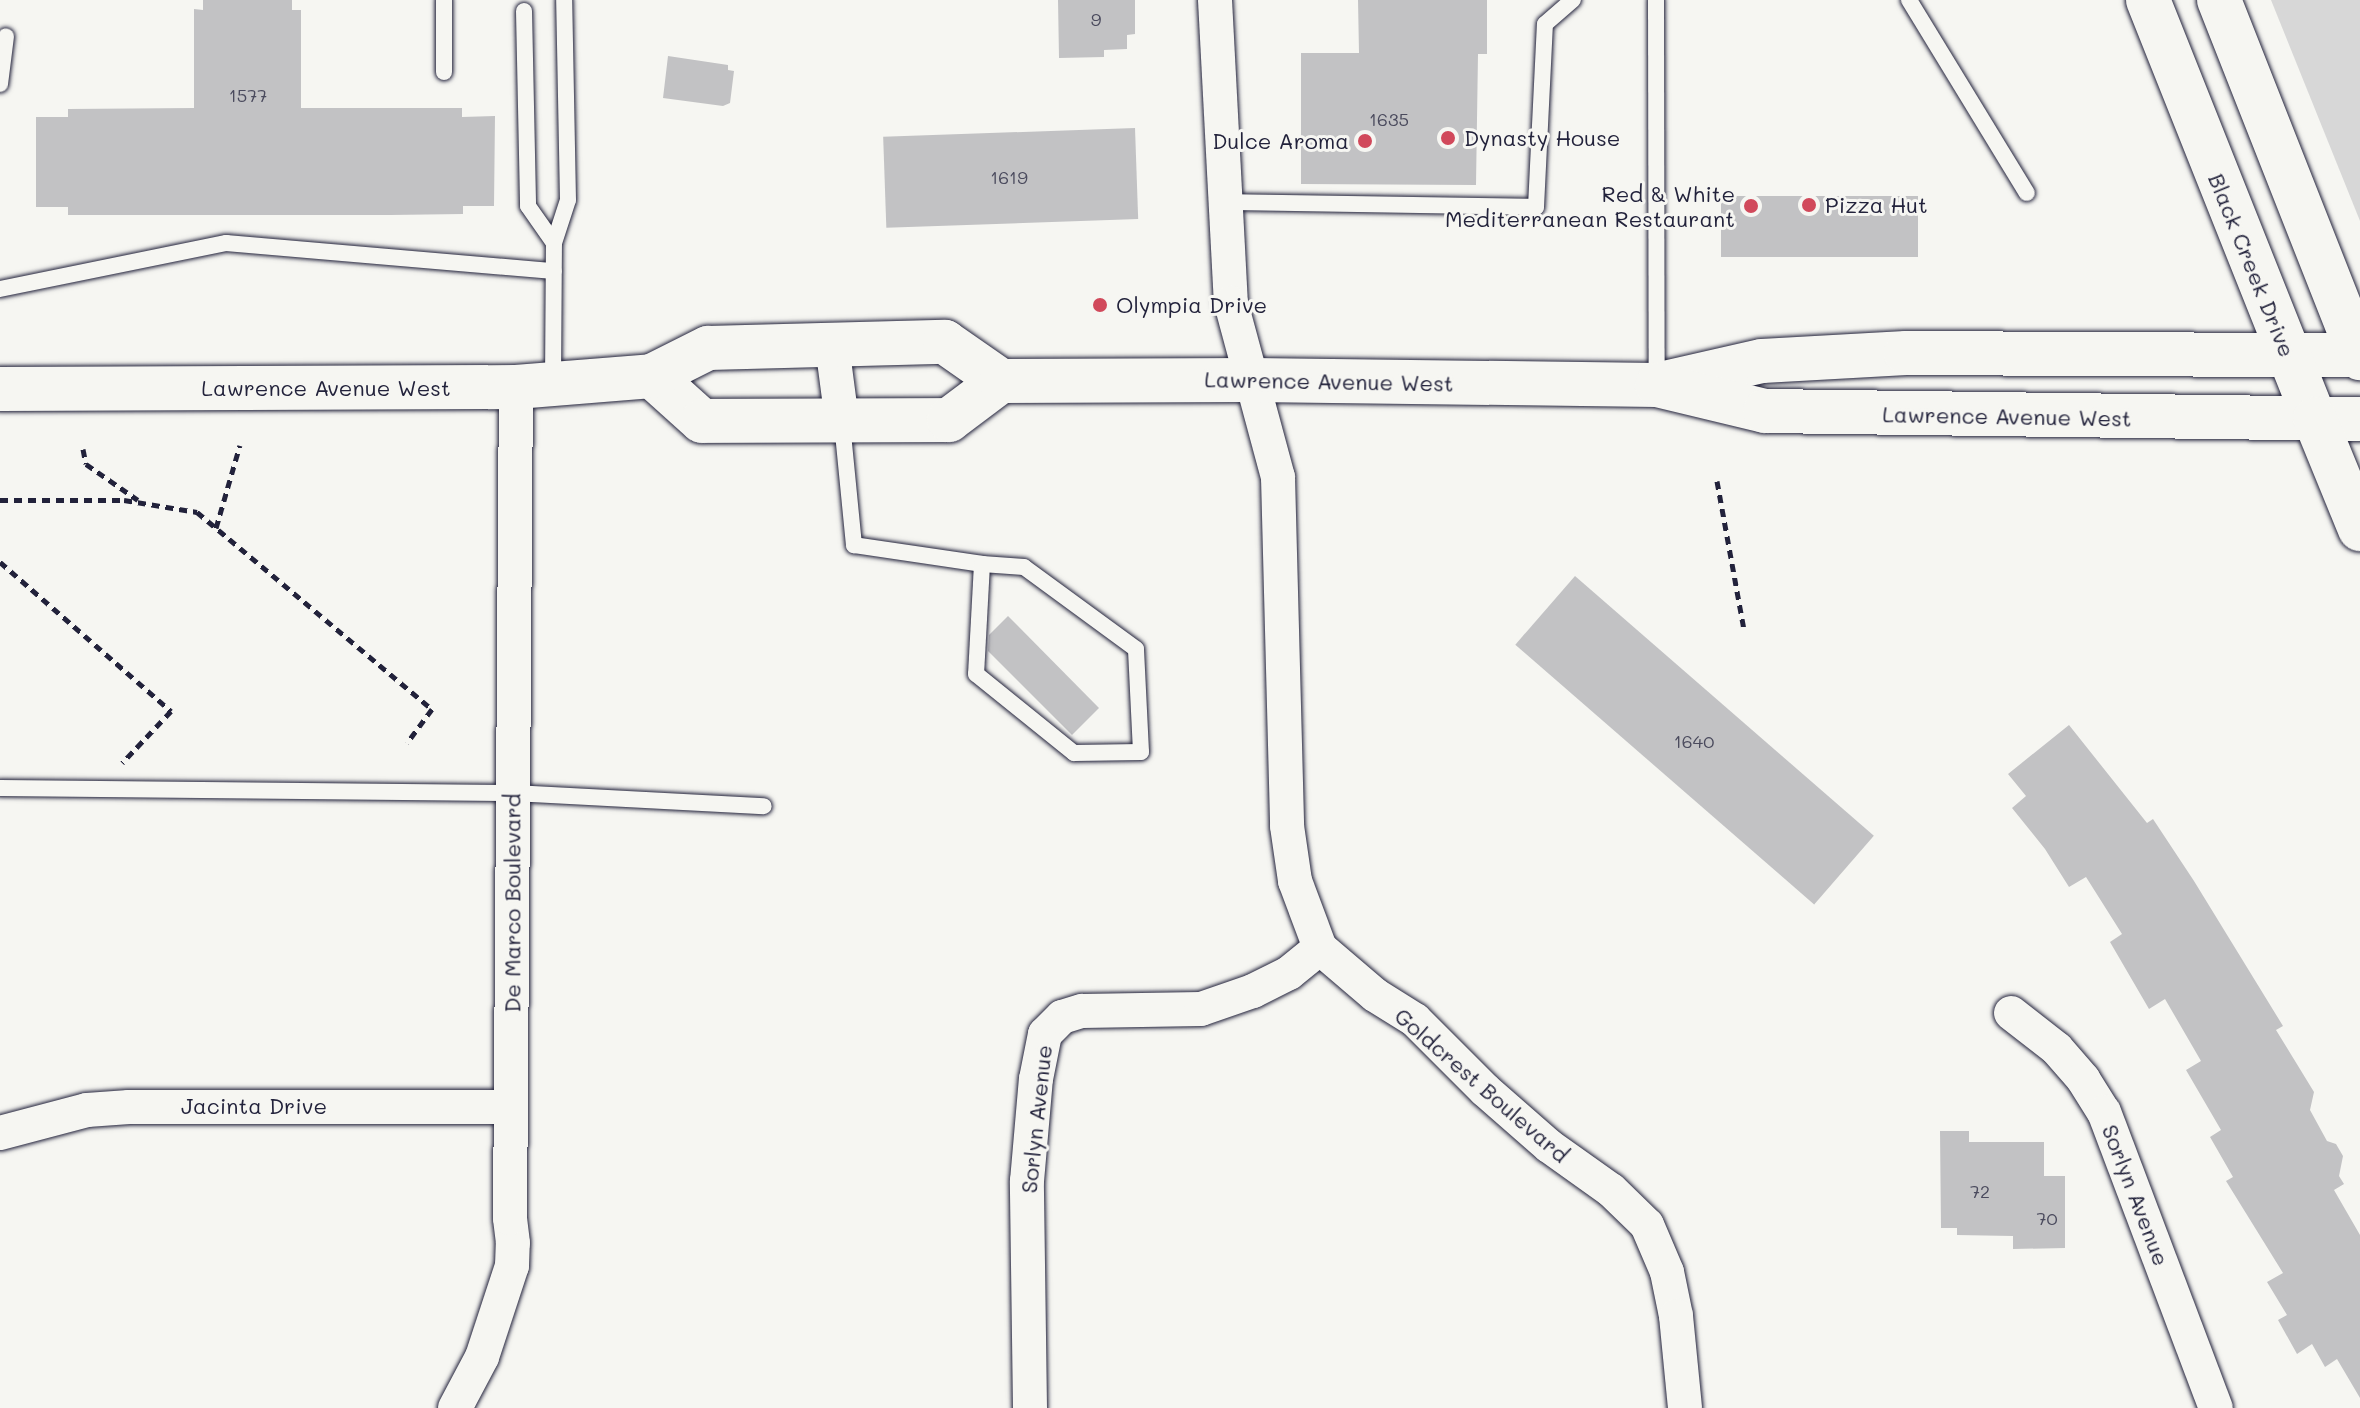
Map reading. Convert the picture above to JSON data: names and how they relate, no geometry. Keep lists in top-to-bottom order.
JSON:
{
  "streets": {
    "main road": ["Black Creek Drive", "Lawrence Avenue West"],
    "street": [
      "De Marco Boulevard",
      "Goldcrest Boulevard",
      "Jacinta Drive",
      "Sorlyn Avenue"
    ]
  },
  "crossings": [
    ["Black Creek Drive", "Lawrence Avenue West"],
    ["Lawrence Avenue West", "De Marco Boulevard"],
    ["Lawrence Avenue West", "Goldcrest Boulevard"],
    ["De Marco Boulevard", "Jacinta Drive"],
    ["Goldcrest Boulevard", "Sorlyn Avenue"]
  ],
  "places": [
    "Dynasty House",
    "Dulce Aroma",
    "Pizza Hut",
    "Red & White Mediterranean Restaurant",
    "Olympia Drive"
  ],
  "house_numbers": [
    "9",
    "1577",
    "1635",
    "1619",
    "1640",
    "72",
    "70"
  ]
}
